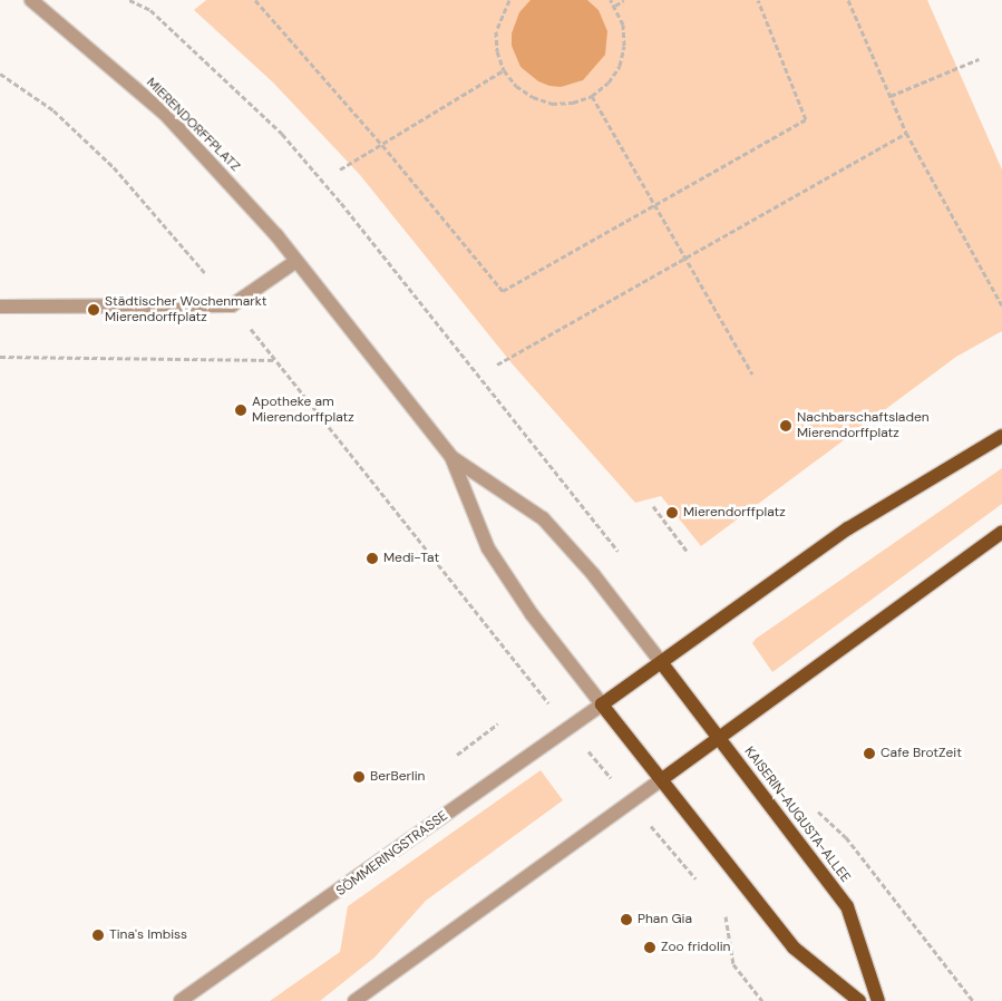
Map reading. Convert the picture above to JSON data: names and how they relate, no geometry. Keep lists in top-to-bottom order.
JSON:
{
  "streets": {
    "main road": ["KAISERIN-AUGUSTA-ALLEE"],
    "street": ["MIERENDORFFPLATZ", "SÖMMERINGSTRASSE"]
  },
  "crossings": [
    ["MIERENDORFFPLATZ", "KAISERIN-AUGUSTA-ALLEE"],
    ["MIERENDORFFPLATZ", "SÖMMERINGSTRASSE"]
  ],
  "places": [
    "Städtischer Wochenmarkt Mierendorffplatz",
    "Apotheke am Mierendorffplatz",
    "Nachbarschaftsladen Mierendorffplatz",
    "Mierendorffplatz",
    "Medi-Tat",
    "Cafe BrotZeit",
    "BerBerlin",
    "Phan Gia",
    "Tina's Imbiss",
    "Zoo fridolin"
  ]
}
